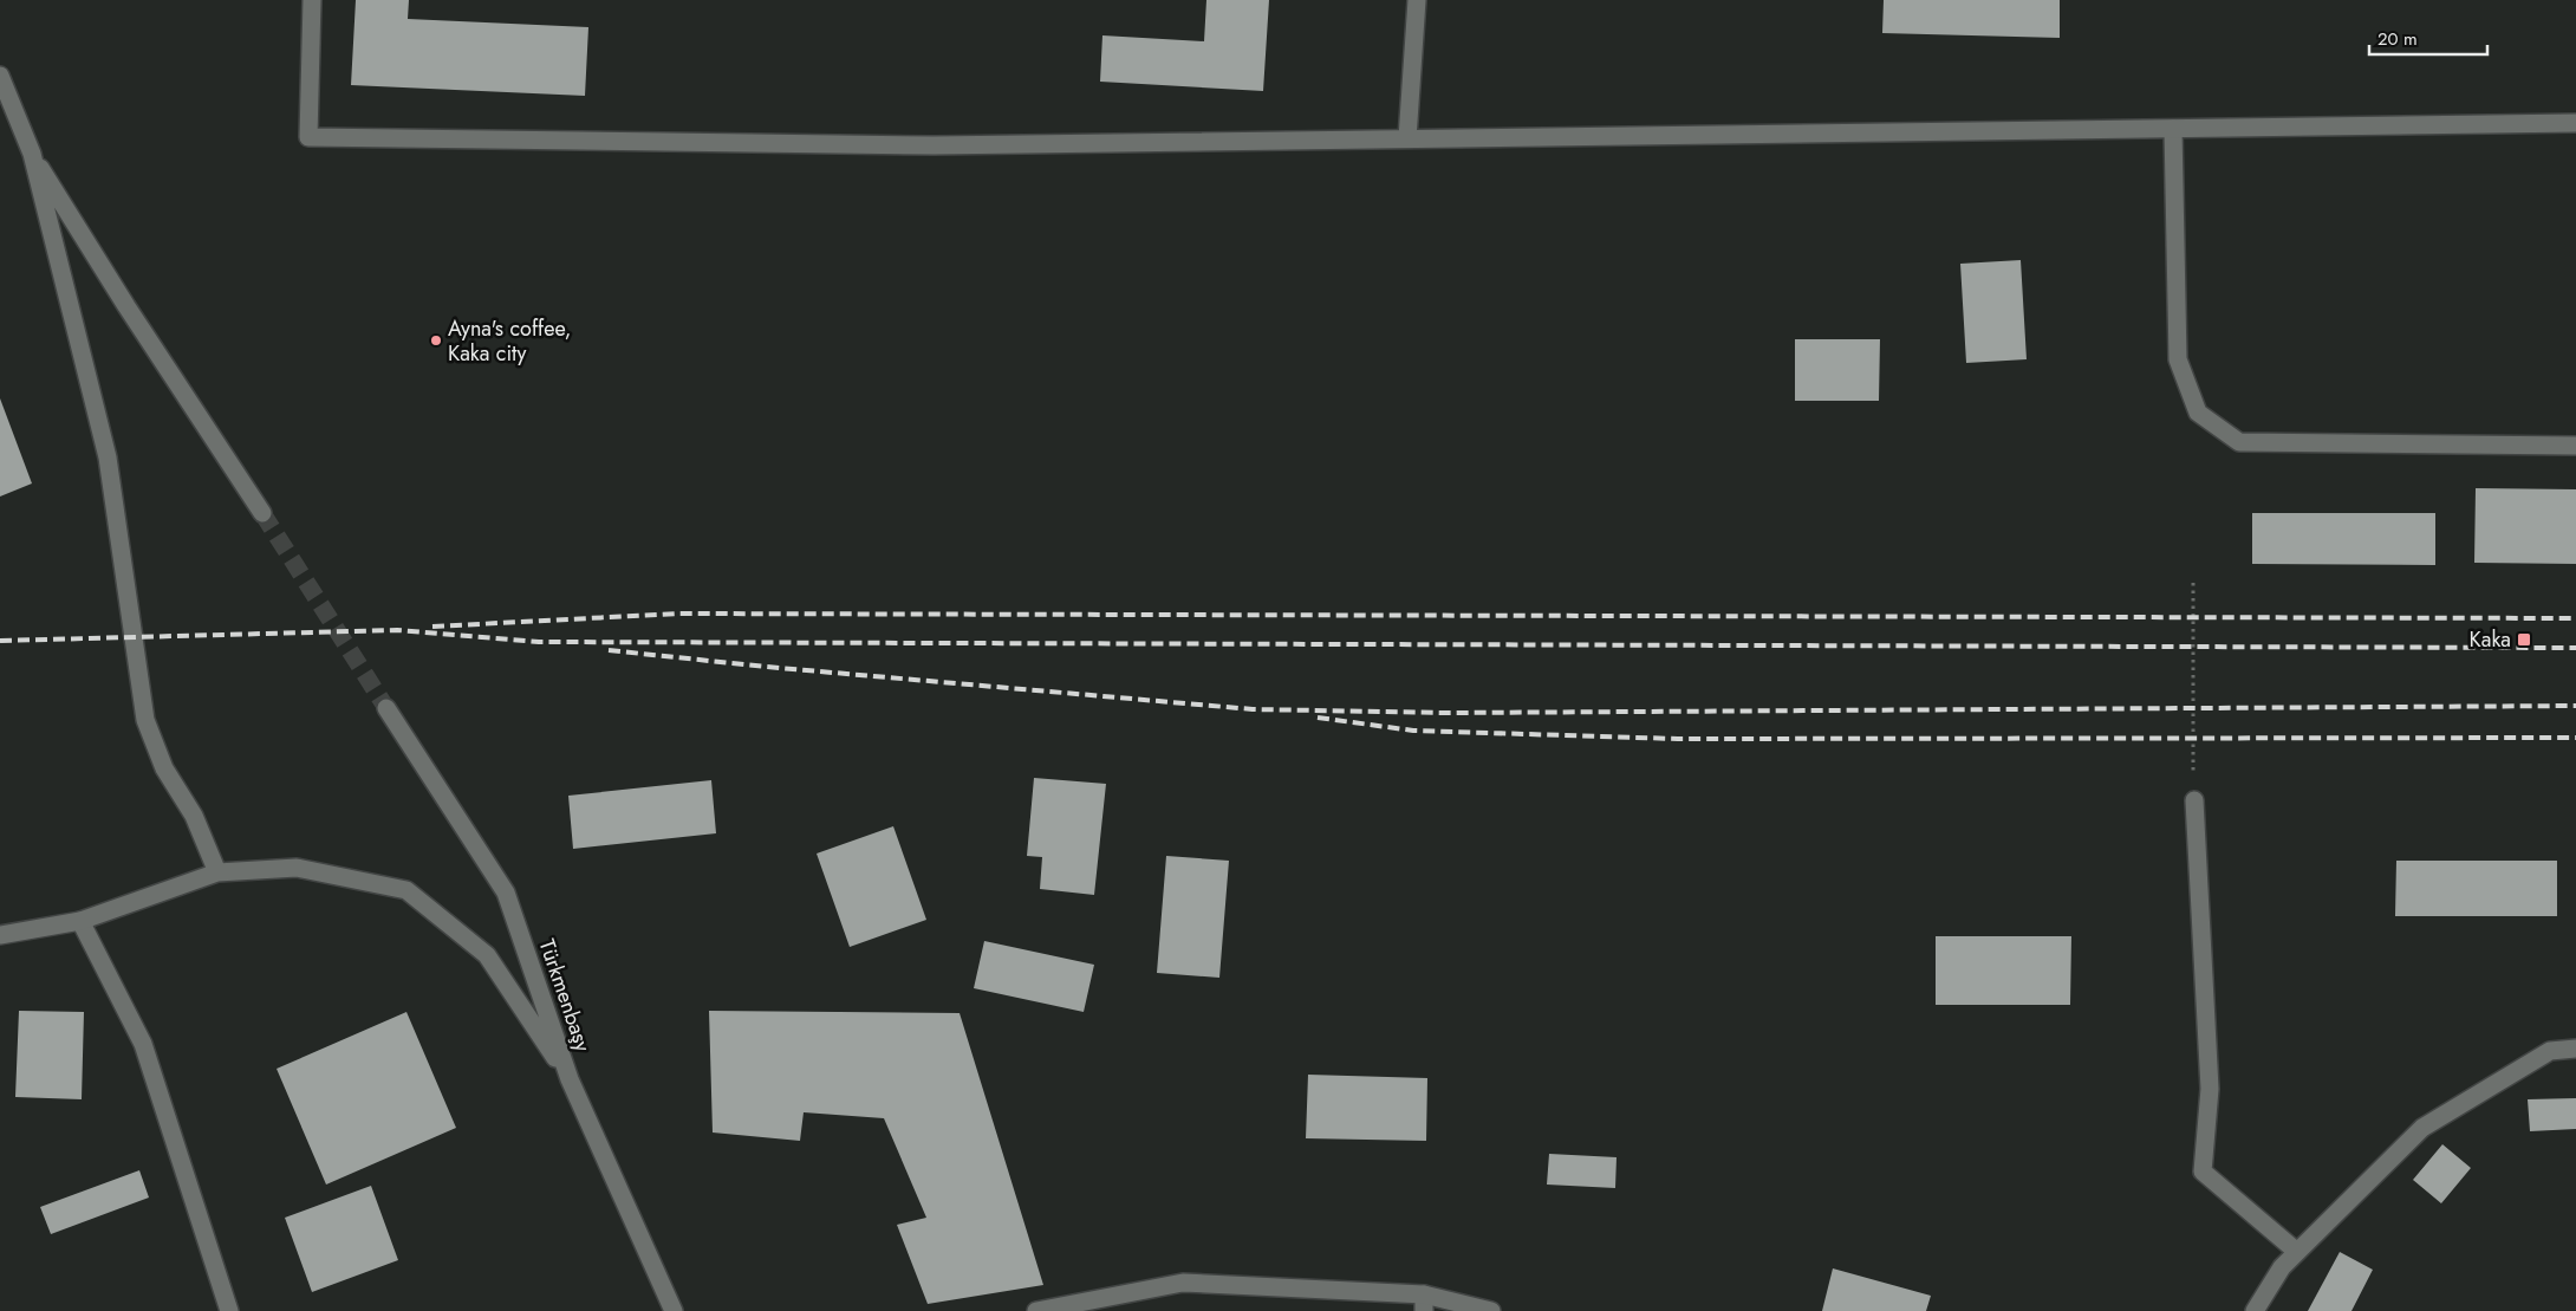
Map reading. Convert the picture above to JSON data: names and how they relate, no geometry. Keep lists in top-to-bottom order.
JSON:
{
  "streets": {
    "street": ["Türkmenbaşy"]
  },
  "places": {
    "other": ["Ayna's coffee, Kaka city"],
    "transit": ["Kaka"]
  },
  "scale_bar": "20 m"
}
